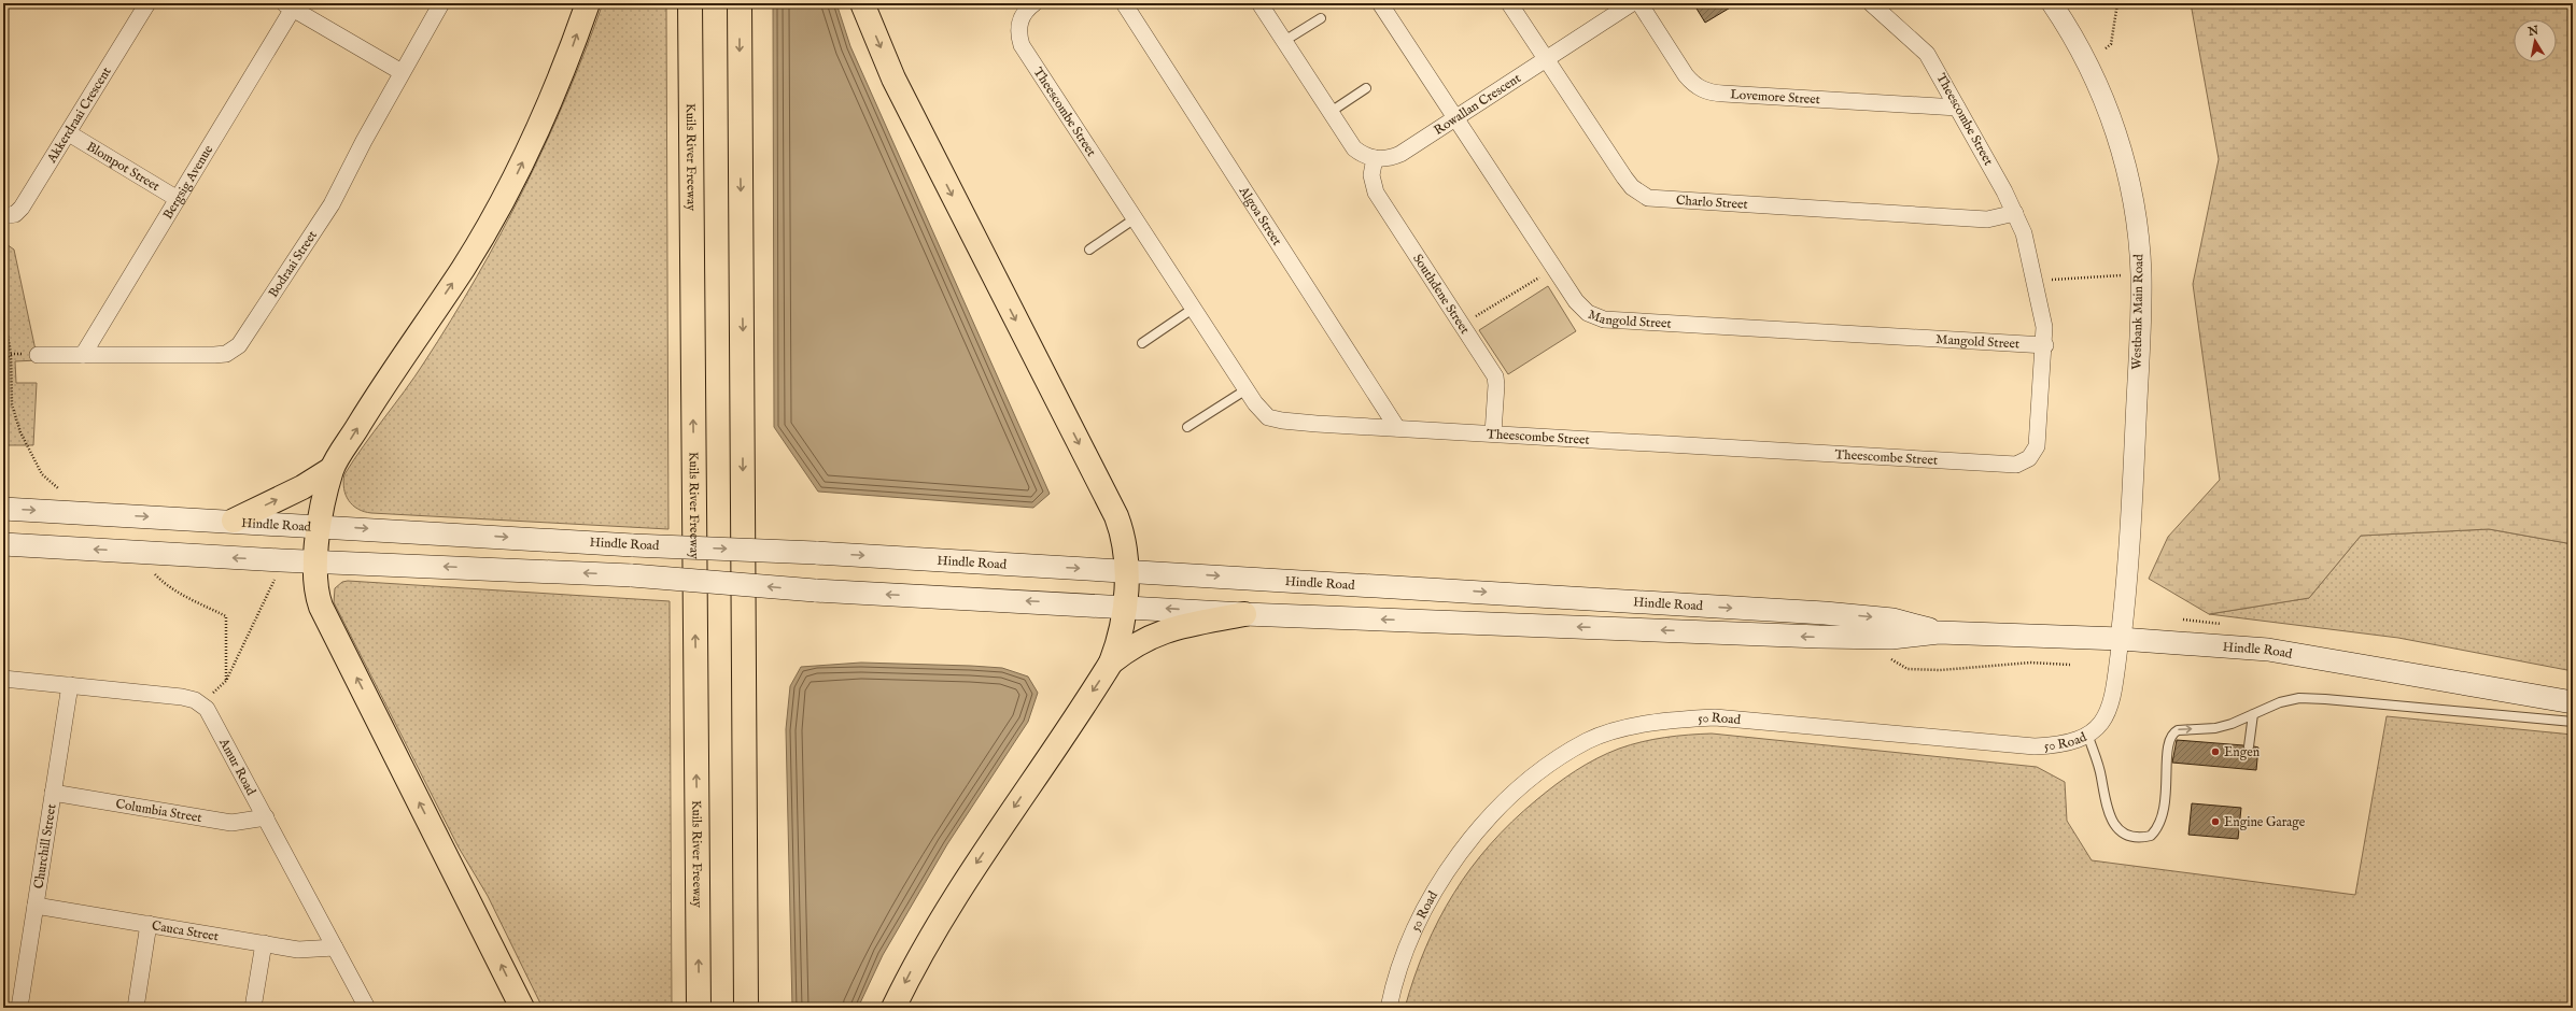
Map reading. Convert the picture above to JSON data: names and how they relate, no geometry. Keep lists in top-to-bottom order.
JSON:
{
  "streets": {
    "highway": ["Kuils River Freeway"],
    "main road": ["Hindle Road"],
    "street": [
      "Lovemore Street",
      "Rowallan Crescent",
      "Theescombe Street",
      "Akkerdraai Crescent",
      "Blompot Street",
      "Bergsig Avenue",
      "Charlo Street",
      "Algoa Street",
      "Bodraai Street",
      "Southdene Street",
      "Westbank Main Road",
      "Mangold Street",
      "50 Road",
      "Amur Road",
      "Columbia Street",
      "Churchill Street",
      "Cauca Street"
    ]
  },
  "crossings": [
    ["Lovemore Street", "Theescombe Street"],
    ["Rowallan Crescent", "Charlo Street"],
    ["Rowallan Crescent", "Southdene Street"],
    ["Rowallan Crescent", "Mangold Street"],
    ["Theescombe Street", "Charlo Street"],
    ["Theescombe Street", "Algoa Street"],
    ["Theescombe Street", "Southdene Street"],
    ["Theescombe Street", "Mangold Street"],
    ["Akkerdraai Crescent", "Blompot Street"],
    ["Blompot Street", "Bergsig Avenue"],
    ["Bergsig Avenue", "Bodraai Street"],
    ["Westbank Main Road", "Hindle Road"],
    ["Westbank Main Road", "50 Road"],
    ["Hindle Road", "50 Road"],
    ["Amur Road", "Columbia Street"],
    ["Amur Road", "Cauca Street"],
    ["Columbia Street", "Churchill Street"],
    ["Churchill Street", "Cauca Street"]
  ],
  "places": ["Engen", "Engine Garage"],
  "north": "top"
}
